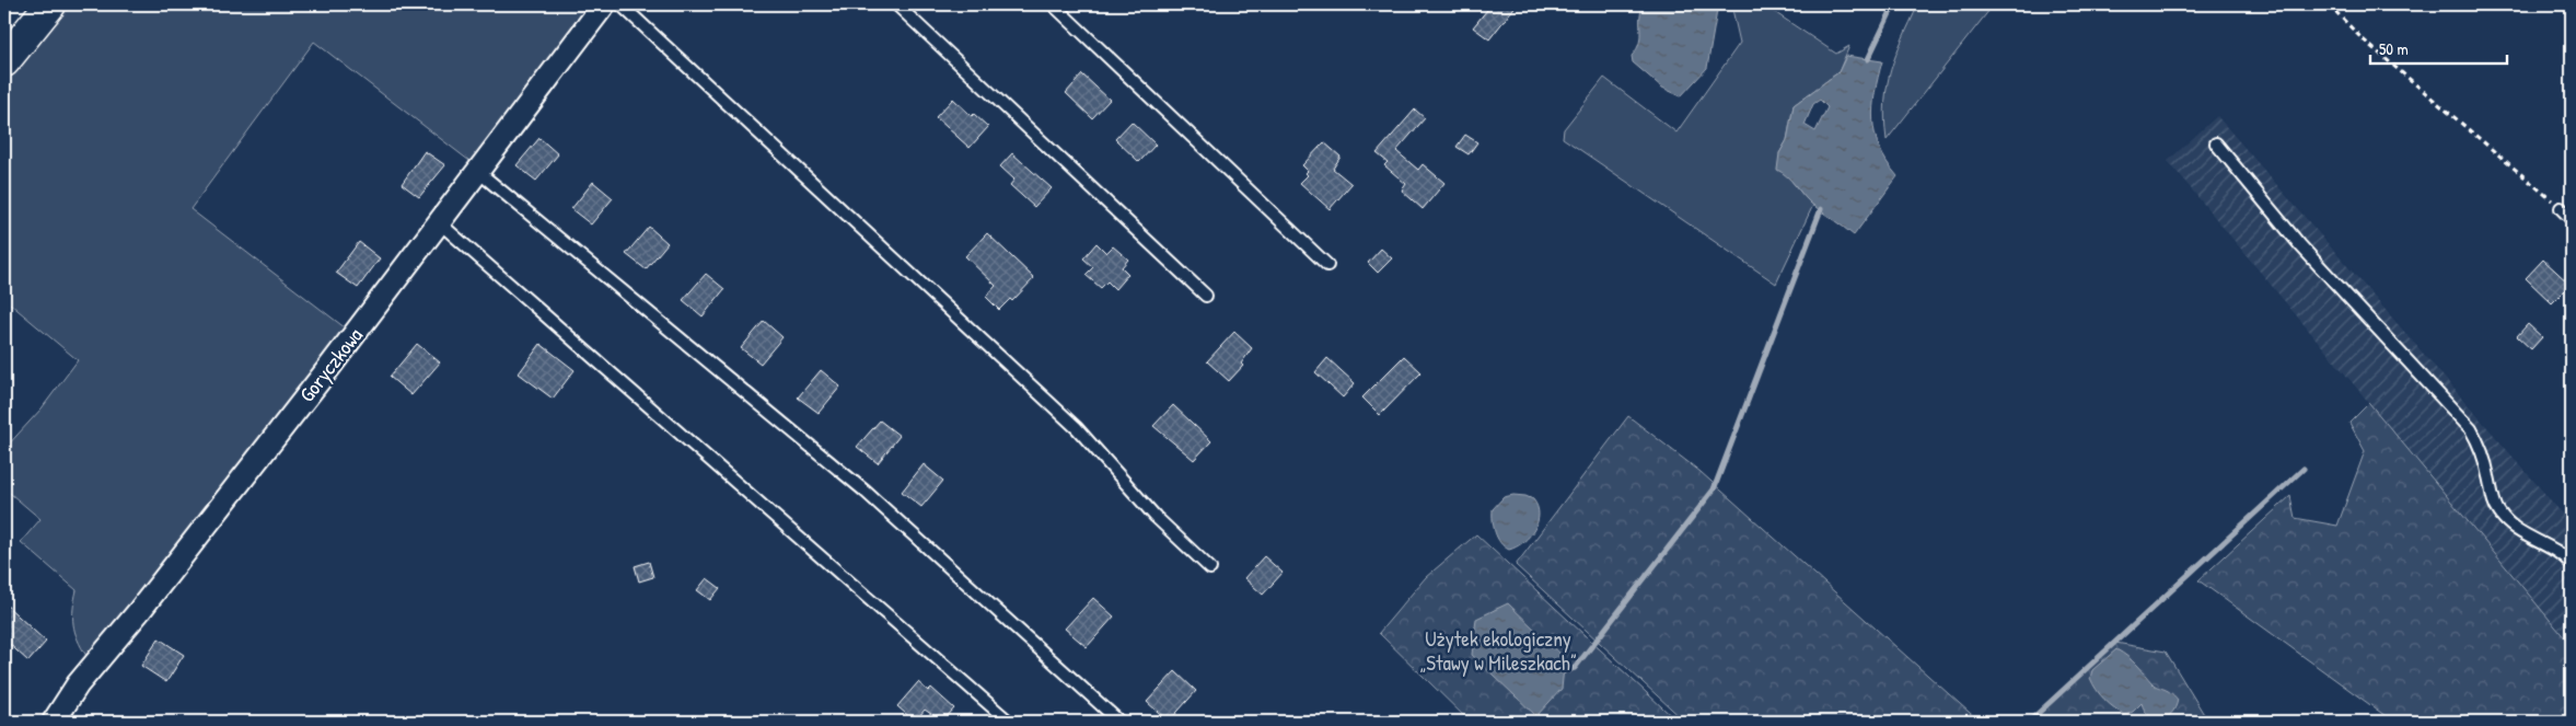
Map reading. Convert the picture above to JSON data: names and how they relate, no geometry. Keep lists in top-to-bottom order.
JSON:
{
  "streets": {
    "street": ["Goryczkowa"]
  },
  "parks": ["Użytek ekologiczny „Stawy w Mileszkach”"],
  "scale_bar": "50 m"
}
